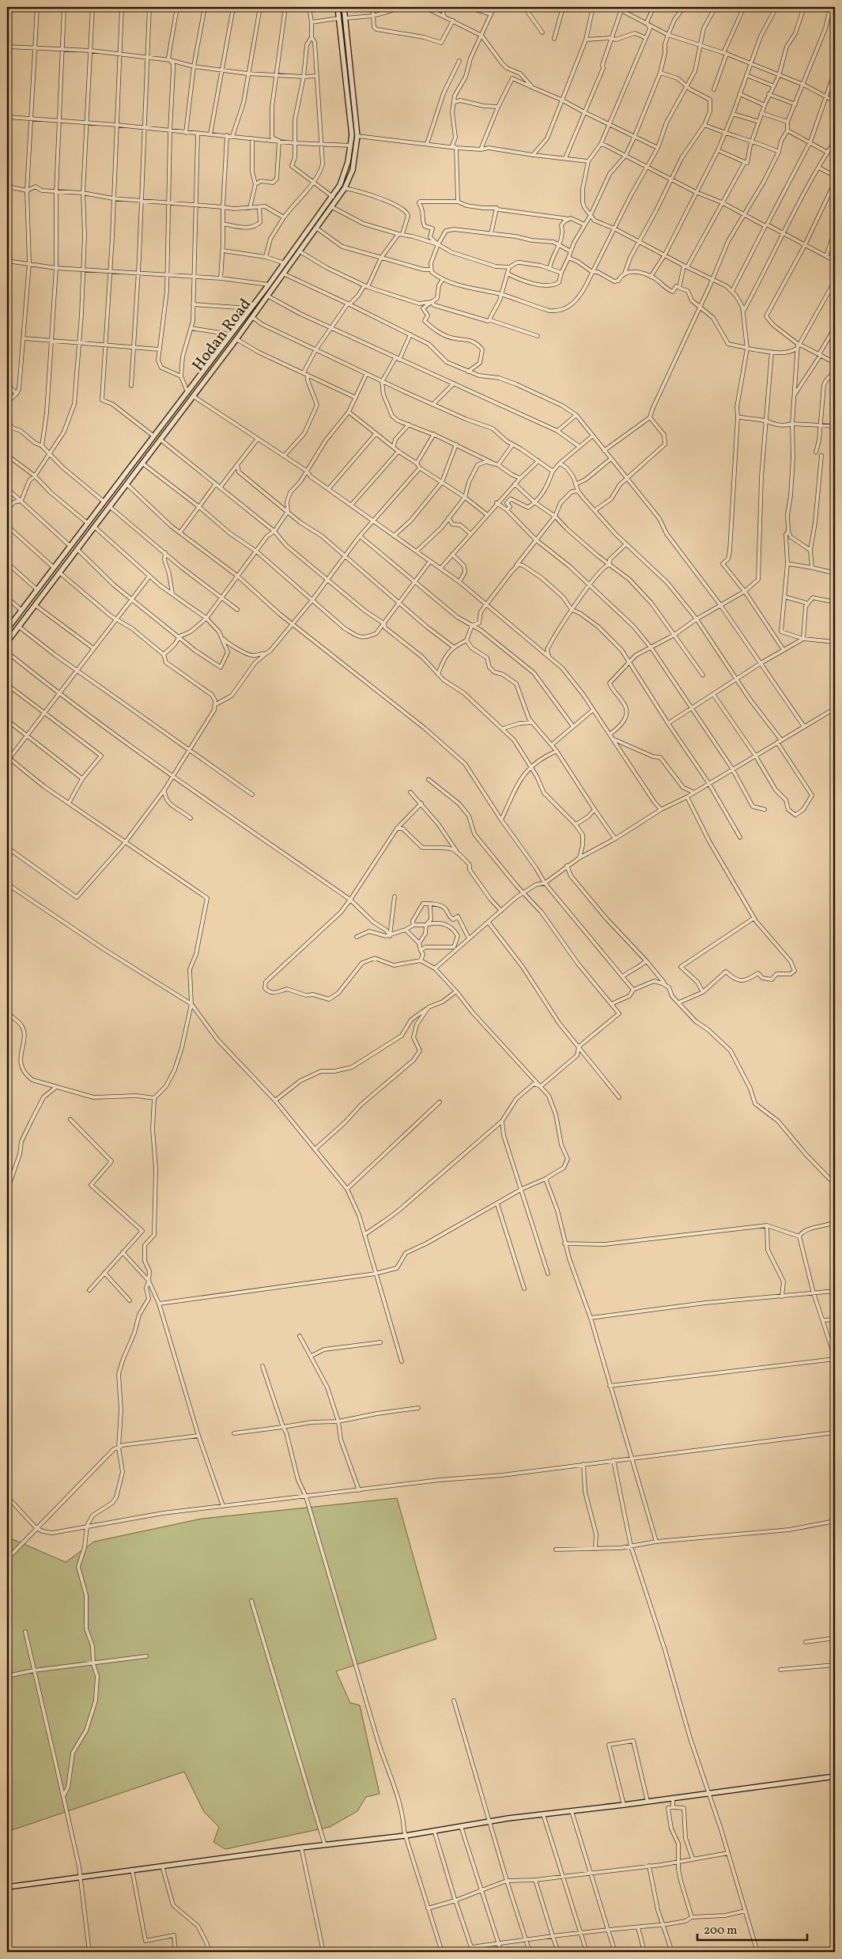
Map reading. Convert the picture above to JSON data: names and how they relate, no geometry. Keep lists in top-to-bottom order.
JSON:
{
  "streets": {
    "main road": ["Hodan Road"]
  },
  "scale_bar": "200 m"
}
